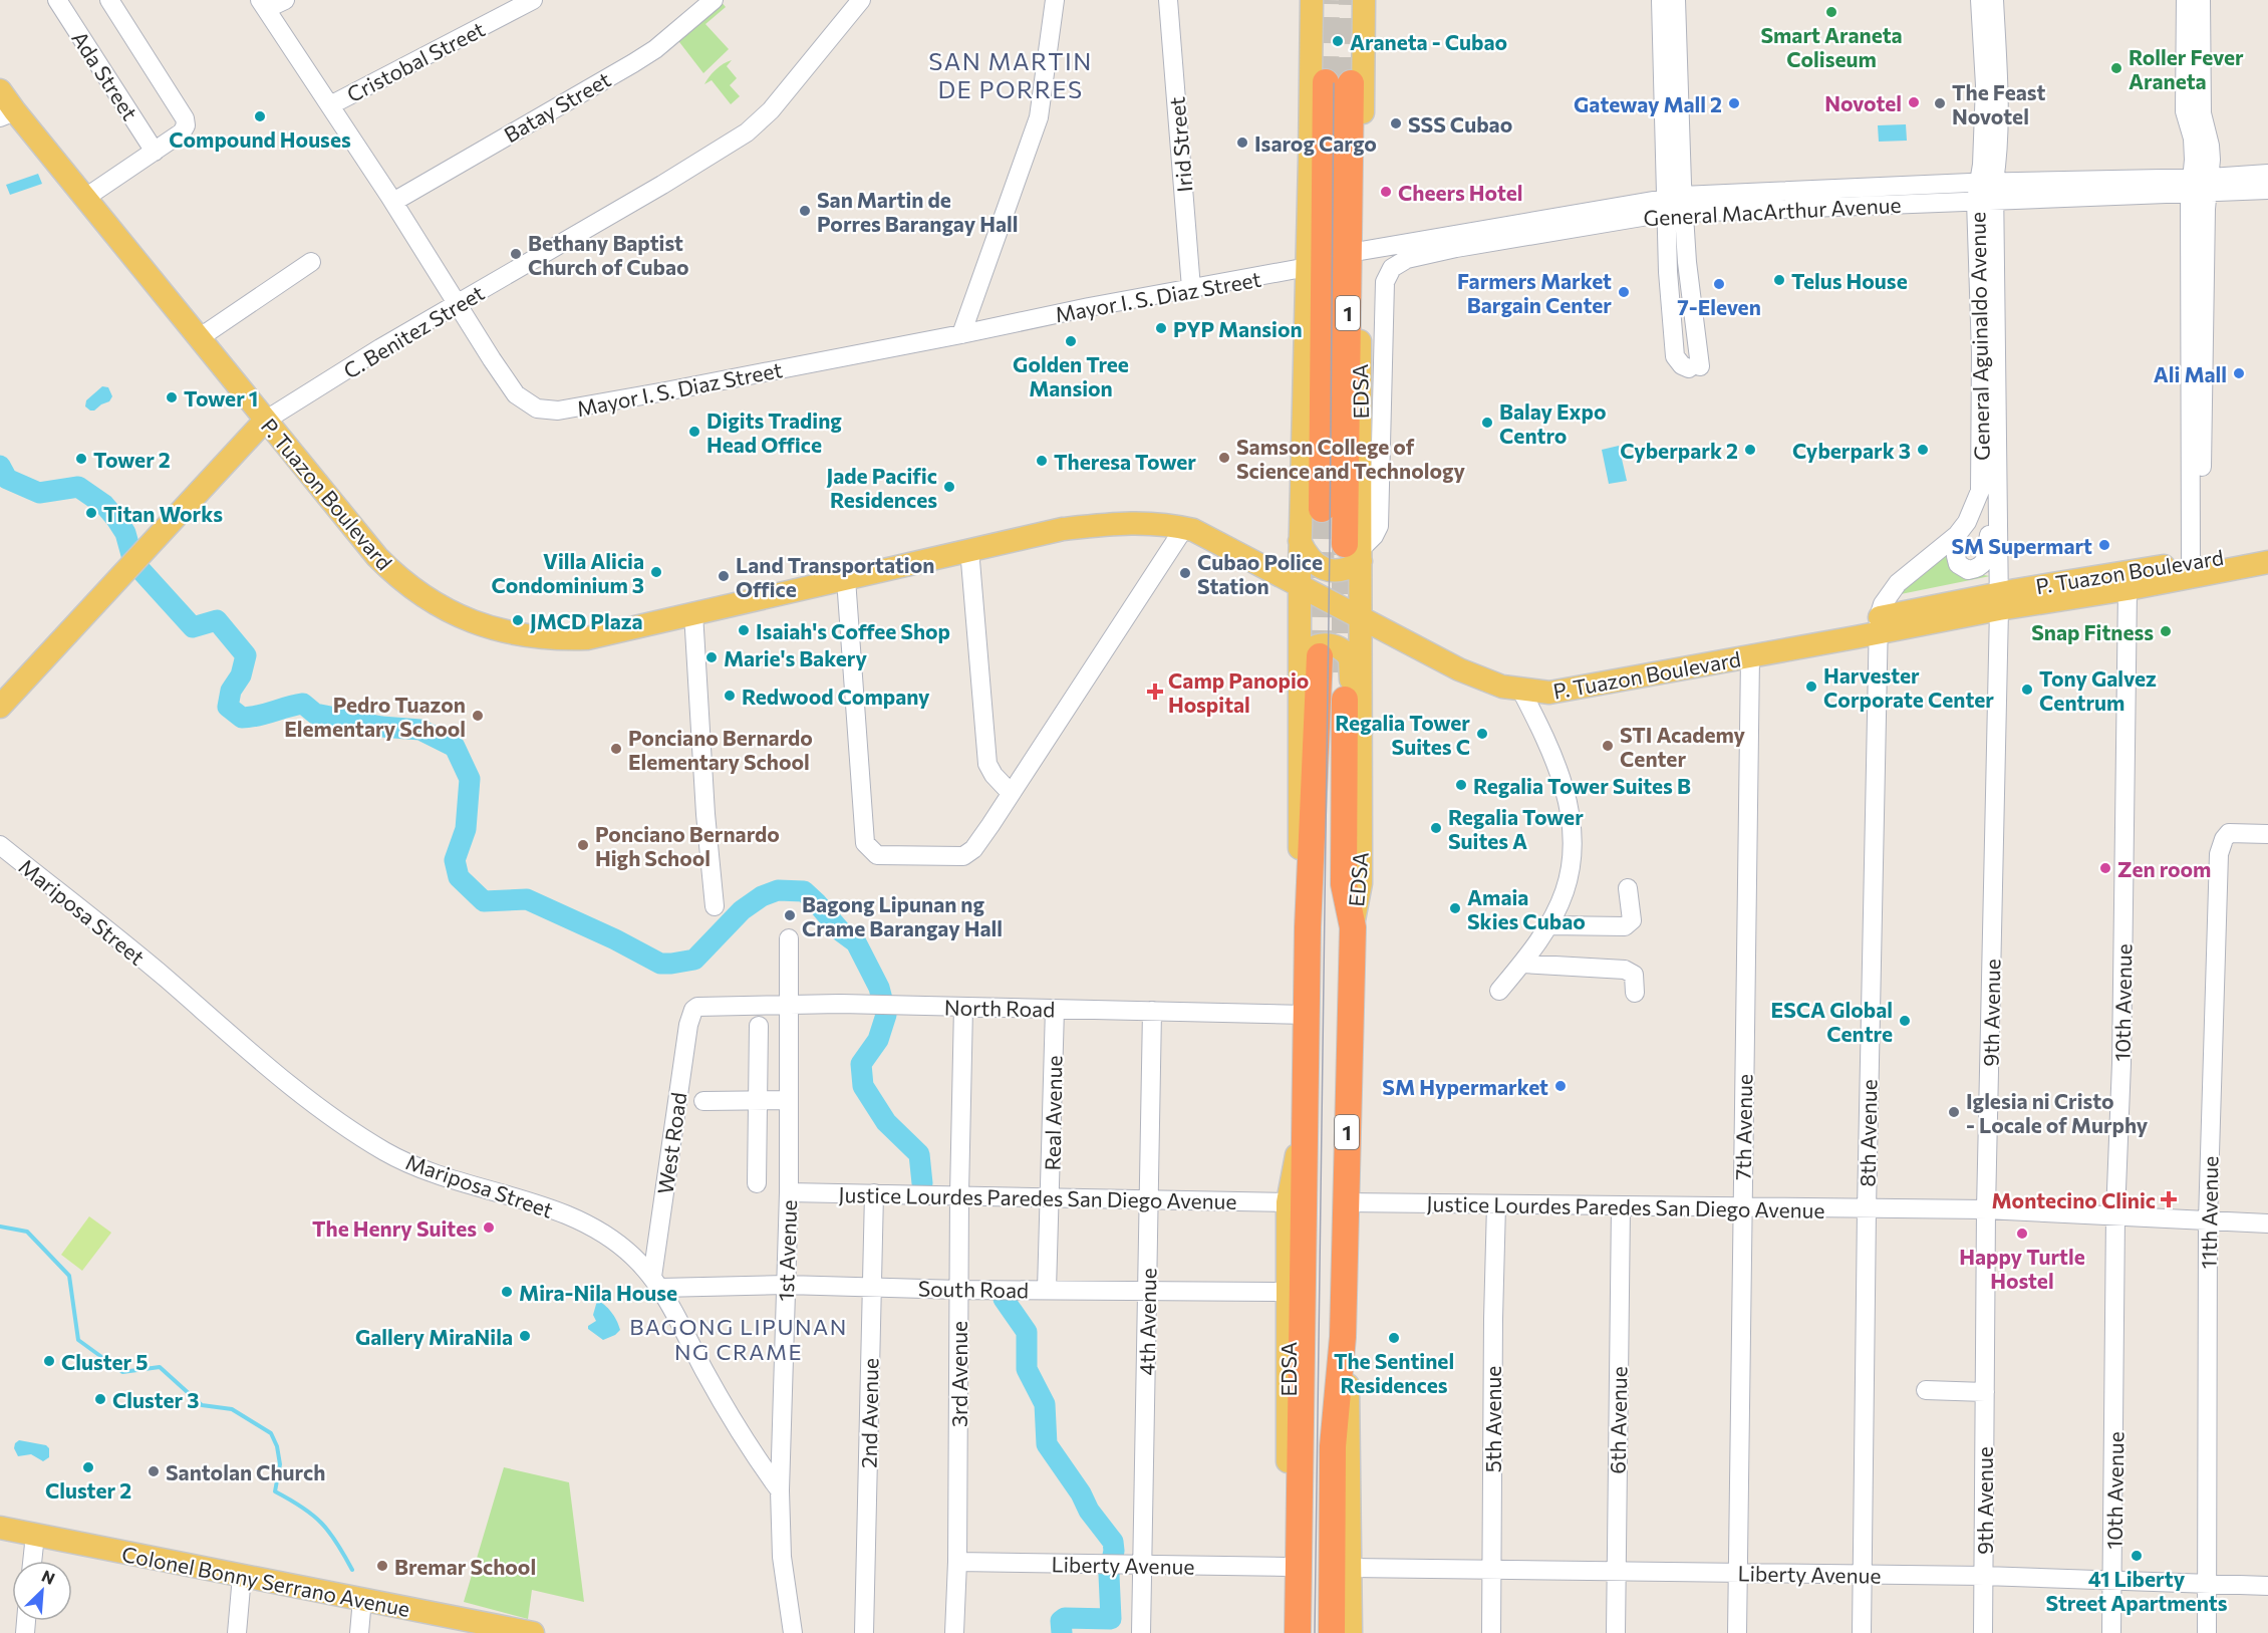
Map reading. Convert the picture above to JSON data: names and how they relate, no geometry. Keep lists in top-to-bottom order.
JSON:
{
  "streets": {
    "highway": ["1", "EDSA"],
    "main road": ["C. Benitez Street", "P. Tuazon Boulevard", "Colonel Bonny Serrano Avenue"],
    "street": [
      "Cristobal Street",
      "Ada Street",
      "Batay Street",
      "Irid Street",
      "General MacArthur Avenue",
      "Mayor I. S. Diaz Street",
      "General Aguinaldo Avenue",
      "Mariposa Street",
      "10th Avenue",
      "North Road",
      "9th Avenue",
      "Real Avenue",
      "7th Avenue",
      "8th Avenue",
      "West Road",
      "Justice Lourdes Paredes San Diego Avenue",
      "11th Avenue",
      "1st Avenue",
      "South Road",
      "4th Avenue",
      "3rd Avenue",
      "2nd Avenue",
      "5th Avenue",
      "6th Avenue",
      "Liberty Avenue"
    ]
  },
  "crossings": [
    ["Cristobal Street", "Mayor I. S. Diaz Street"],
    ["Batay Street", "Mayor I. S. Diaz Street"],
    ["Irid Street", "Mayor I. S. Diaz Street"],
    ["General MacArthur Avenue", "General Aguinaldo Avenue"],
    ["General MacArthur Avenue", "EDSA"],
    ["Mayor I. S. Diaz Street", "C. Benitez Street"],
    ["Mayor I. S. Diaz Street", "EDSA"],
    ["C. Benitez Street", "P. Tuazon Boulevard"],
    ["General Aguinaldo Avenue", "P. Tuazon Boulevard"],
    ["General Aguinaldo Avenue", "9th Avenue"],
    ["General Aguinaldo Avenue", "8th Avenue"],
    ["EDSA", "P. Tuazon Boulevard"],
    ["EDSA", "North Road"],
    ["EDSA", "Justice Lourdes Paredes San Diego Avenue"],
    ["EDSA", "South Road"],
    ["EDSA", "Liberty Avenue"],
    ["P. Tuazon Boulevard", "10th Avenue"],
    ["P. Tuazon Boulevard", "9th Avenue"],
    ["P. Tuazon Boulevard", "7th Avenue"],
    ["P. Tuazon Boulevard", "8th Avenue"],
    ["Mariposa Street", "West Road"],
    ["Mariposa Street", "1st Avenue"],
    ["Mariposa Street", "South Road"],
    ["10th Avenue", "Justice Lourdes Paredes San Diego Avenue"],
    ["10th Avenue", "Liberty Avenue"],
    ["North Road", "Real Avenue"],
    ["North Road", "West Road"],
    ["North Road", "1st Avenue"],
    ["North Road", "4th Avenue"],
    ["North Road", "3rd Avenue"],
    ["9th Avenue", "Justice Lourdes Paredes San Diego Avenue"],
    ["9th Avenue", "Liberty Avenue"],
    ["Real Avenue", "Justice Lourdes Paredes San Diego Avenue"],
    ["Real Avenue", "South Road"],
    ["7th Avenue", "Justice Lourdes Paredes San Diego Avenue"],
    ["7th Avenue", "Liberty Avenue"],
    ["8th Avenue", "Justice Lourdes Paredes San Diego Avenue"],
    ["8th Avenue", "Liberty Avenue"],
    ["West Road", "South Road"],
    ["Justice Lourdes Paredes San Diego Avenue", "11th Avenue"],
    ["Justice Lourdes Paredes San Diego Avenue", "1st Avenue"],
    ["Justice Lourdes Paredes San Diego Avenue", "4th Avenue"],
    ["Justice Lourdes Paredes San Diego Avenue", "3rd Avenue"],
    ["Justice Lourdes Paredes San Diego Avenue", "2nd Avenue"],
    ["Justice Lourdes Paredes San Diego Avenue", "5th Avenue"],
    ["Justice Lourdes Paredes San Diego Avenue", "6th Avenue"],
    ["11th Avenue", "Liberty Avenue"],
    ["1st Avenue", "South Road"],
    ["South Road", "4th Avenue"],
    ["South Road", "3rd Avenue"],
    ["South Road", "2nd Avenue"],
    ["4th Avenue", "Liberty Avenue"],
    ["3rd Avenue", "Liberty Avenue"],
    ["5th Avenue", "Liberty Avenue"],
    ["6th Avenue", "Liberty Avenue"]
  ],
  "districts": ["SAN MARTIN DE PORRES", "BAGONG LIPUNAN NG CRAME"],
  "places": {
    "other": [
      "Smart Araneta Coliseum",
      "Araneta - Cubao",
      "Roller Fever Araneta",
      "Novotel",
      "Gateway Mall 2",
      "The Feast Novotel",
      "Compound Houses",
      "SSS Cubao",
      "Isarog Cargo",
      "Cheers Hotel",
      "San Martin de Porres Barangay Hall",
      "Bethany Baptist Church of Cubao",
      "Telus House",
      "7-Eleven",
      "Farmers Market Bargain Center",
      "PYP Mansion",
      "Golden Tree Mansion",
      "Ali Mall",
      "Tower 1",
      "Balay Expo Centro",
      "Digits Trading Head Office",
      "Cyberpark 2",
      "Cyberpark 3",
      "Samson College of Science and Technology",
      "Tower 2",
      "Theresa Tower",
      "Jade Pacific Residences",
      "Titan Works",
      "SM Supermart",
      "Villa Alicia Condominium 3",
      "Cubao Police Station",
      "Land Transportation Office",
      "JMCD Plaza",
      "Isaiah's Coffee Shop",
      "Snap Fitness",
      "Marie's Bakery",
      "Harvester Corporate Center",
      "Tony Galvez Centrum",
      "Redwood Company",
      "Pedro Tuazon Elementary School",
      "Regalia Tower Suites C",
      "STI Academy Center",
      "Ponciano Bernardo Elementary School",
      "Regalia Tower Suites B",
      "Regalia Tower Suites A",
      "Ponciano Bernardo High School",
      "Zen room",
      "Amaia Skies Cubao",
      "Bagong Lipunan ng Crame Barangay Hall",
      "ESCA Global Centre",
      "SM Hypermarket",
      "Iglesia ni Cristo - Locale of Murphy",
      "The Henry Suites",
      "Happy Turtle Hostel",
      "Mira-Nila House",
      "Gallery MiraNila",
      "The Sentinel Residences",
      "Cluster 5",
      "Cluster 3",
      "Cluster 2",
      "Santolan Church",
      "41 Liberty Street Apartments",
      "Bremar School"
    ],
    "health": ["Camp Panopio Hospital", "Montecino Clinic"]
  },
  "north": "top right"
}
